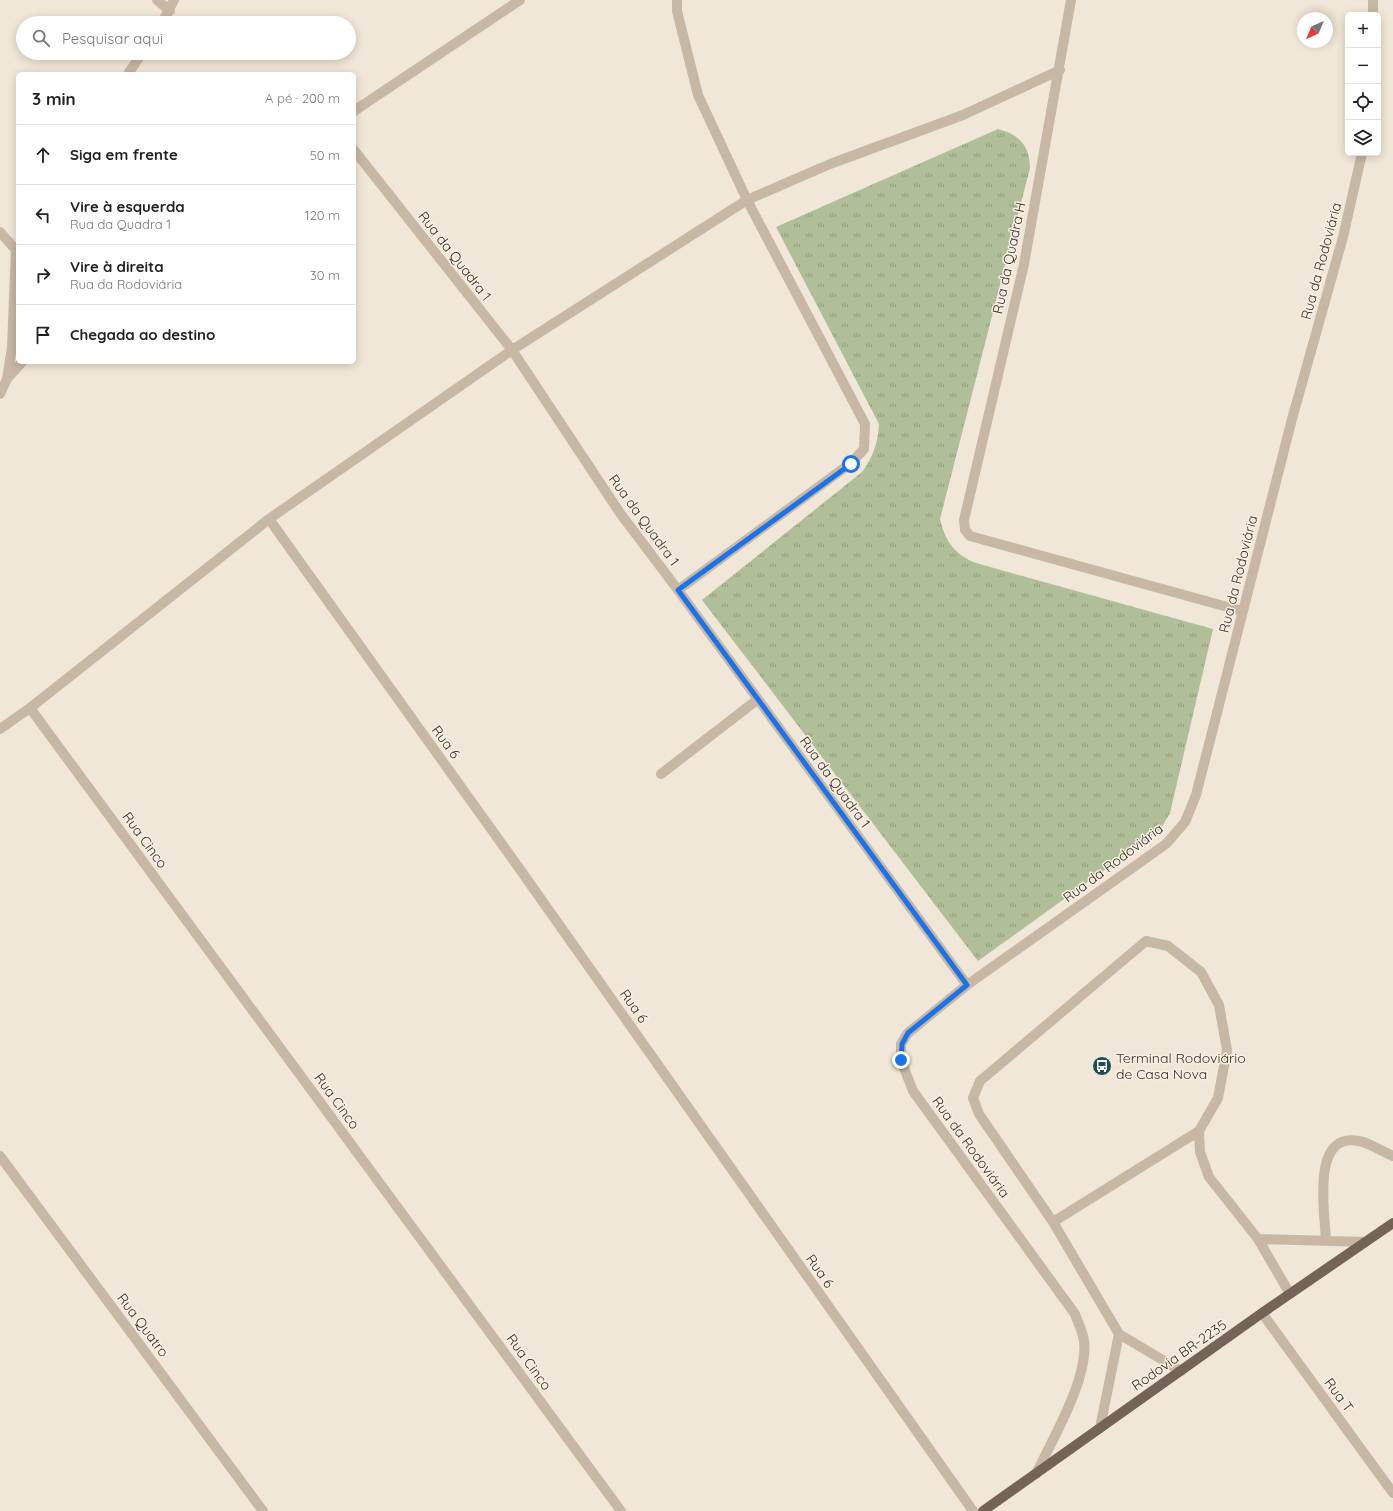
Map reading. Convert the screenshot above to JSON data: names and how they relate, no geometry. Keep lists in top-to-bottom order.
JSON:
{
  "streets": {
    "main road": ["Rodovia BR-2235"],
    "street": [
      "Rua da Quadra 1",
      "Rua da Quadra H",
      "Rua da Rodoviária",
      "Rua 6",
      "Rua Cinco",
      "Rua Quatro",
      "Rua T"
    ]
  },
  "crossings": [
    ["Rua da Quadra 1", "Rua da Rodoviária"],
    ["Rua da Quadra H", "Rua da Rodoviária"],
    ["Rua da Rodoviária", "Rodovia BR-2235"],
    ["Rodovia BR-2235", "Rua T"]
  ],
  "places": {
    "bus stop": ["Terminal Rodoviário de Casa Nova"]
  },
  "north": "bottom left",
  "page": {
    "map_buttons": ["+", "−"],
    "search": "Pesquisar aqui",
    "heading": ["3 min", "A pé · 200 m"],
    "list": [
      ["Siga em frente", "50 m"],
      ["Vire à esquerda", "Rua da Quadra 1", "120 m"],
      ["Vire à direita", "Rua da Rodoviária", "30 m"],
      "Chegada ao destino"
    ]
  }
}
